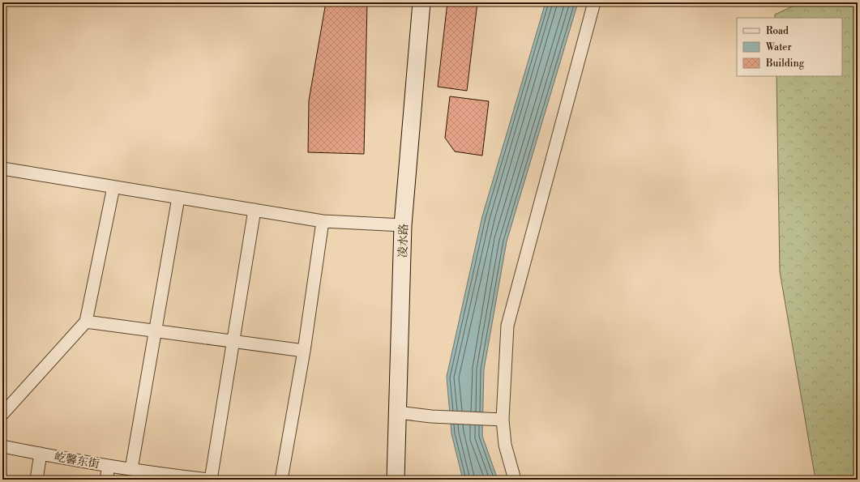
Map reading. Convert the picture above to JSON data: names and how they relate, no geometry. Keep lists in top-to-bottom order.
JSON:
{
  "streets": {
    "street": ["凌水路", "屹馨东街"]
  },
  "legend": ["Road", "Water", "Building"]
}
